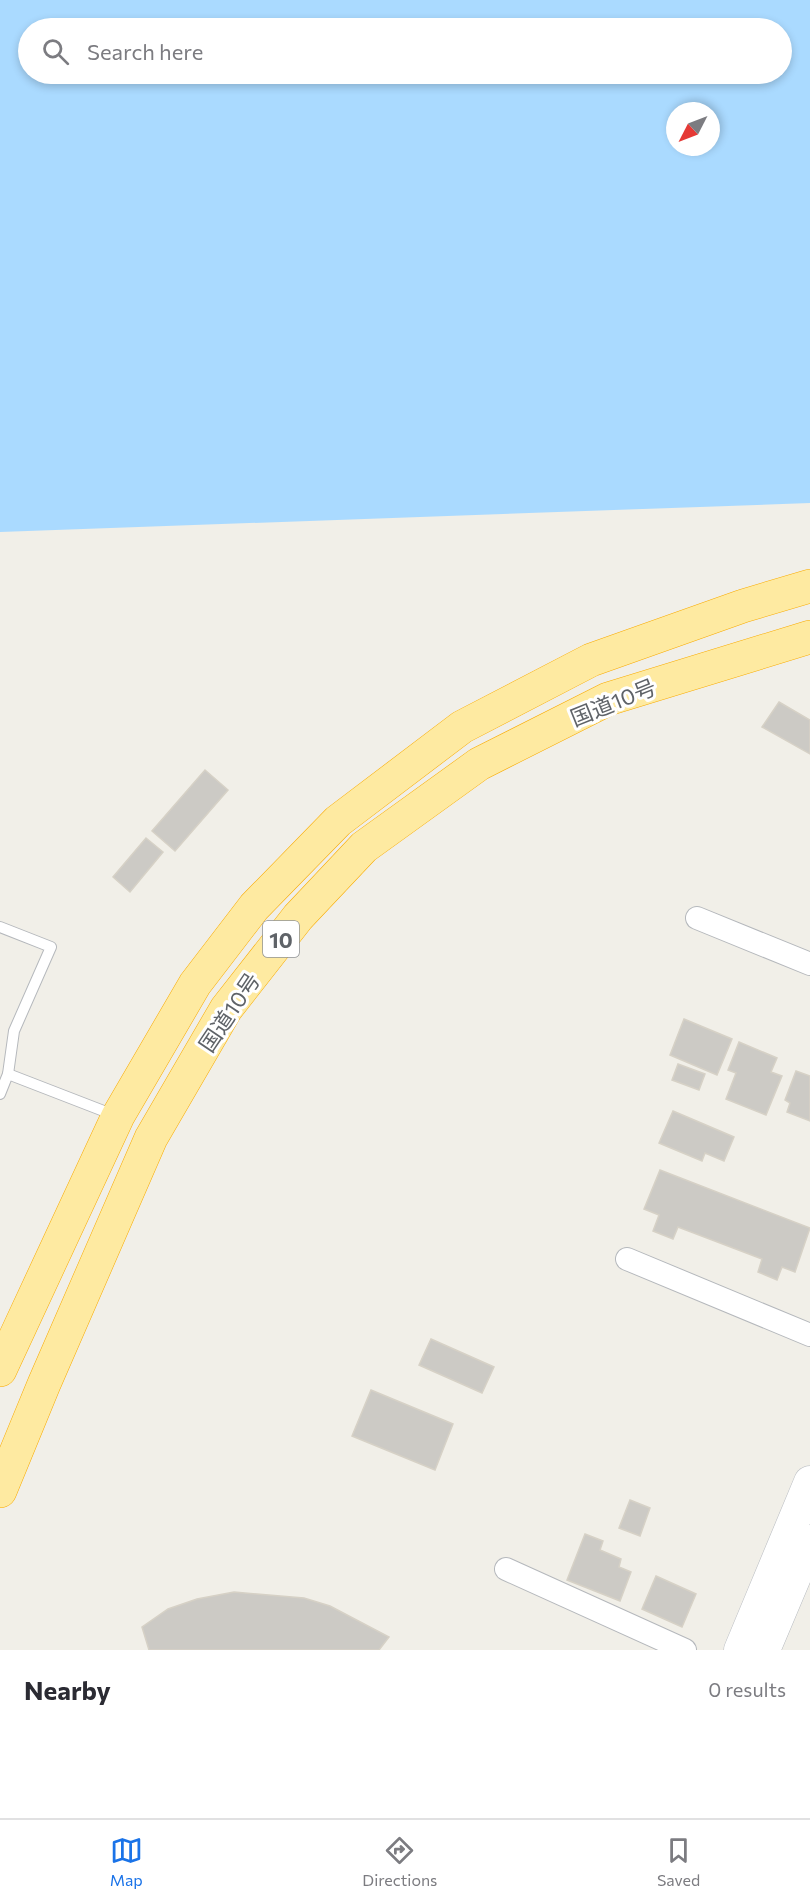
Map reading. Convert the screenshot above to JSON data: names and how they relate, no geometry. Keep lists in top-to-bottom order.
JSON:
{
  "streets": {
    "highway": ["国道10号", "10"]
  },
  "north": "bottom left",
  "page": {
    "search": "Search here",
    "heading": ["Nearby", "0 results"],
    "nav": ["Map", "Directions", "Saved"]
  }
}
